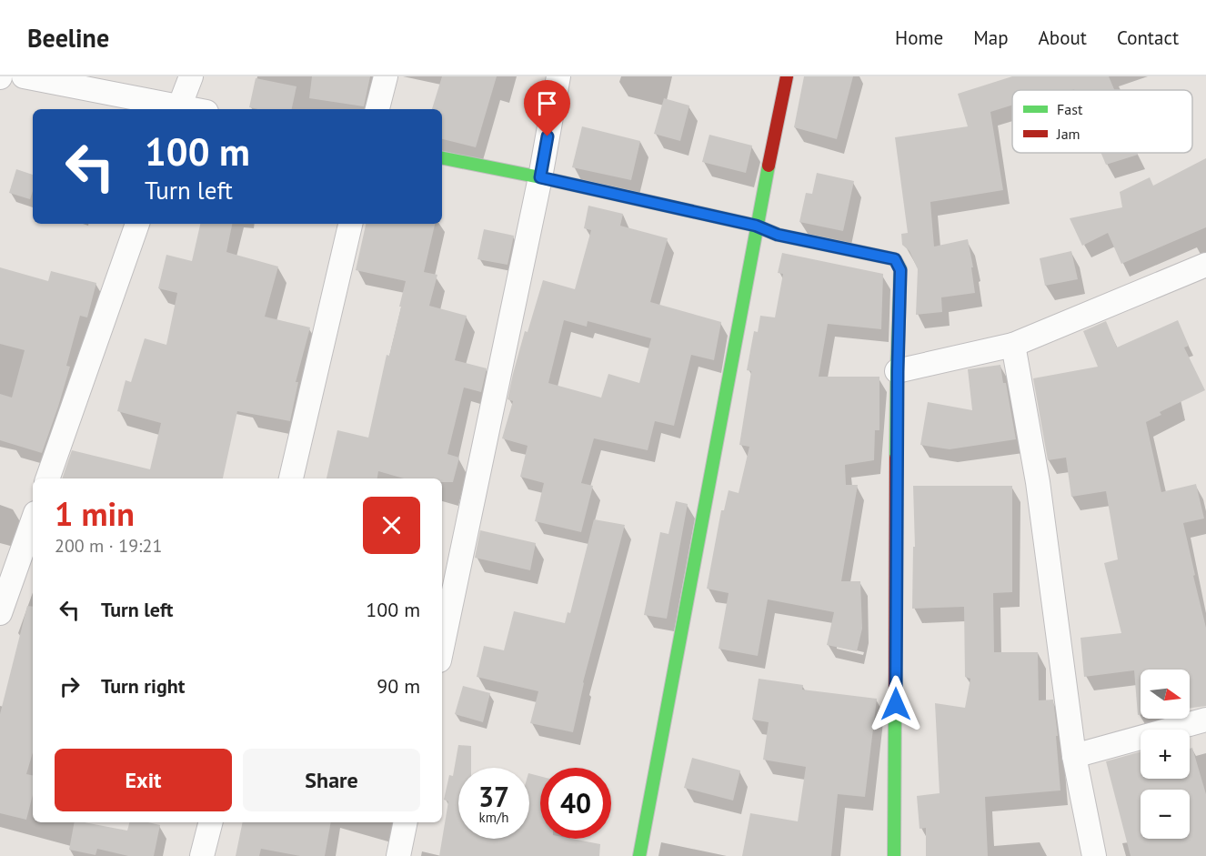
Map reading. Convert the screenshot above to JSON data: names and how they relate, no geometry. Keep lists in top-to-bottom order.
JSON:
{
  "legend": ["Fast", "Jam"],
  "north": "right",
  "page": {
    "header": "Beeline",
    "nav": [
      "Home",
      "Map",
      "About",
      "Contact"
    ],
    "turn": ["100 m", "Turn left"],
    "heading": ["1 min", "200 m · 19:21"],
    "list": [
      {
        "name": "Turn left",
        "value": "100 m"
      },
      {
        "name": "Turn right",
        "value": "90 m"
      }
    ],
    "map_buttons": ["+", "−"],
    "buttons": ["Exit", "Share"],
    "speed": "37 km/h",
    "limit": "40"
  }
}
